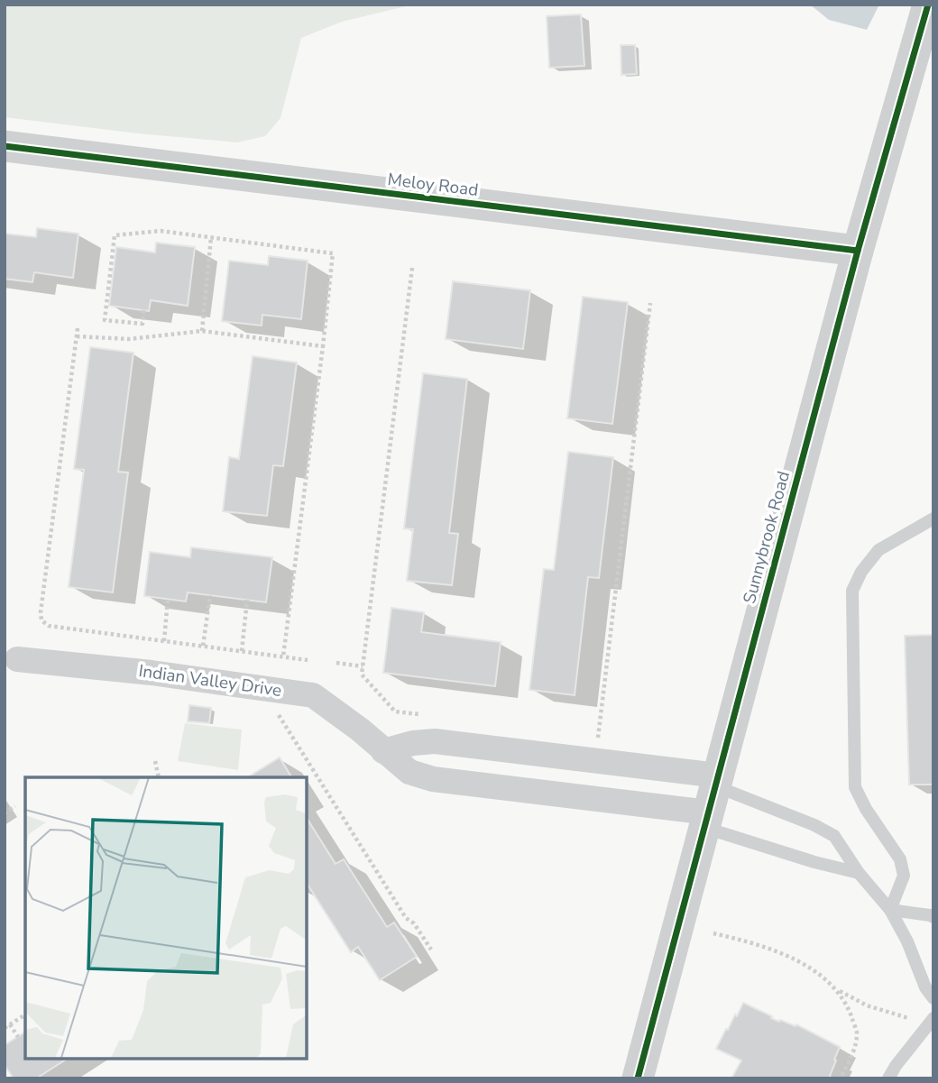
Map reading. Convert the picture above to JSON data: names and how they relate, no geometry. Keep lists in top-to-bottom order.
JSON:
{
  "streets": {
    "street": ["Meloy Road", "Sunnybrook Road", "Indian Valley Drive"]
  },
  "crossings": [
    ["Meloy Road", "Sunnybrook Road"],
    ["Sunnybrook Road", "Indian Valley Drive"]
  ]
}
